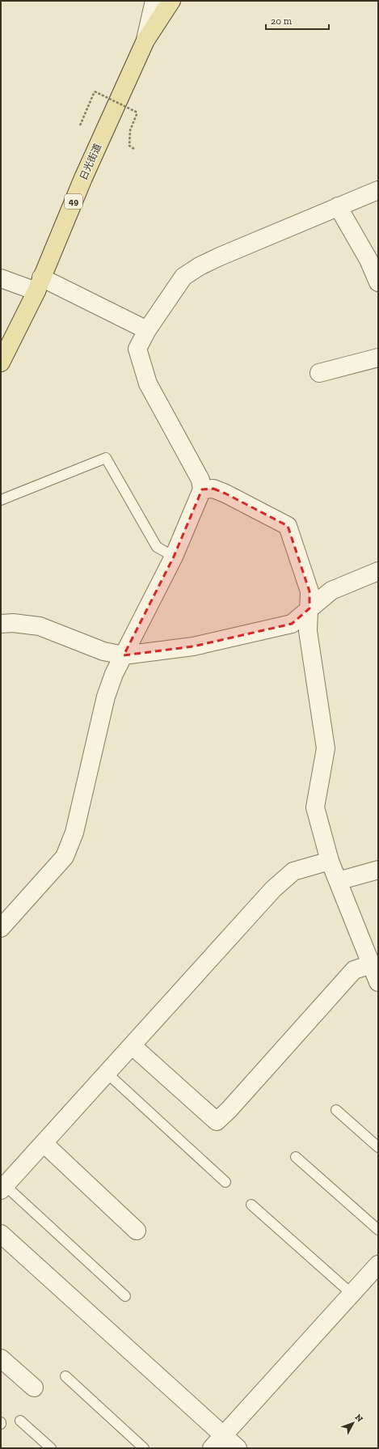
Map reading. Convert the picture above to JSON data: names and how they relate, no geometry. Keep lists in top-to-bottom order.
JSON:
{
  "streets": {
    "main road": ["日光街道", "49"]
  },
  "scale_bar": "20 m",
  "north": "top right"
}
